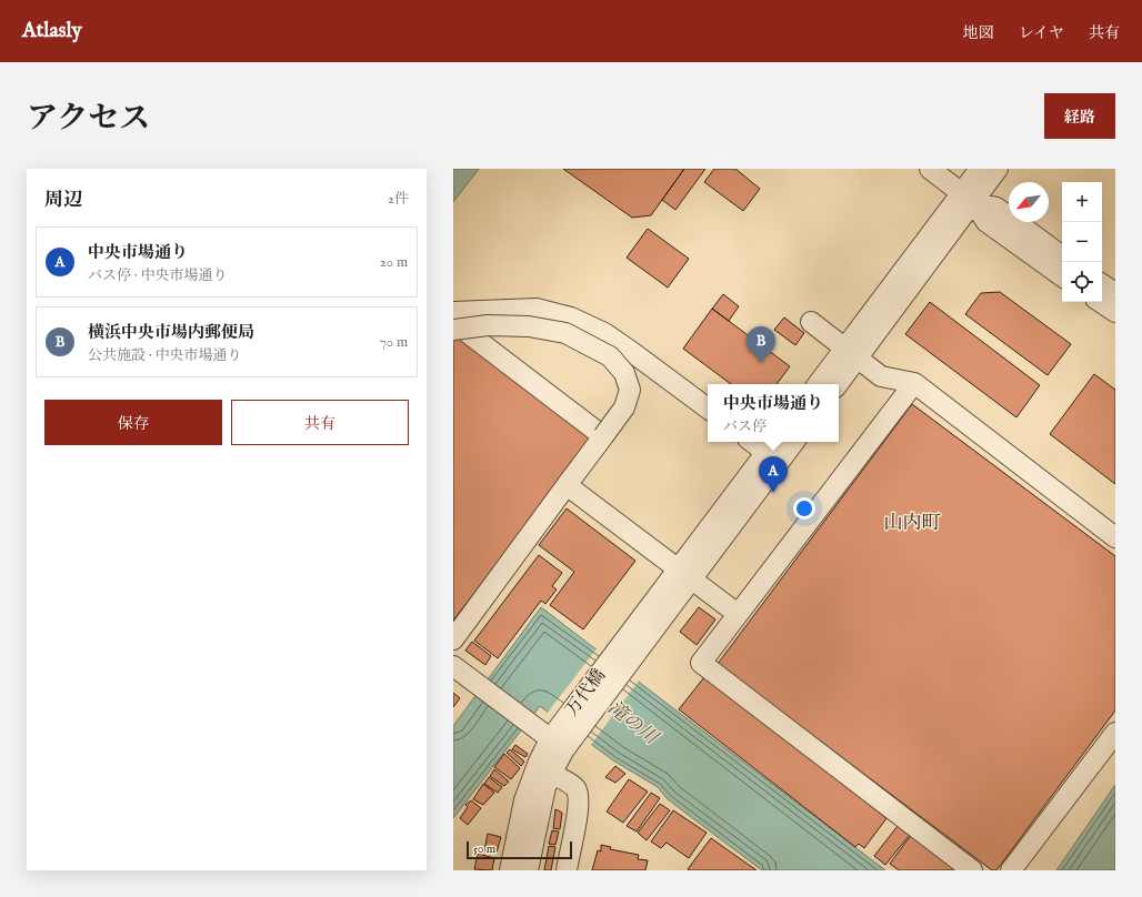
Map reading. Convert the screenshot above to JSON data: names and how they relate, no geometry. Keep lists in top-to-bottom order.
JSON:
{
  "streets": {
    "street": ["万代橋"]
  },
  "districts": ["山内町"],
  "water": ["滝の川"],
  "scale_bar": "50 m",
  "north": "bottom left",
  "page": {
    "header": "Atlasly",
    "nav": ["地図", "レイヤ", "共有"],
    "title": "アクセス",
    "buttons": [
      "経路",
      ["保存", "共有"]
    ],
    "heading": ["周辺", "2件"],
    "map_buttons": ["+", "−"],
    "list": [
      {
        "mark": "A",
        "name": "中央市場通り",
        "note": "バス停 · 中央市場通り",
        "value": "20 m"
      },
      {
        "mark": "B",
        "name": "横浜中央市場内郵便局",
        "note": "公共施設 · 中央市場通り",
        "value": "70 m"
      }
    ],
    "pins": ["B", "A"],
    "popup": ["中央市場通り", "バス停"],
    "scale": "50 m"
  }
}
